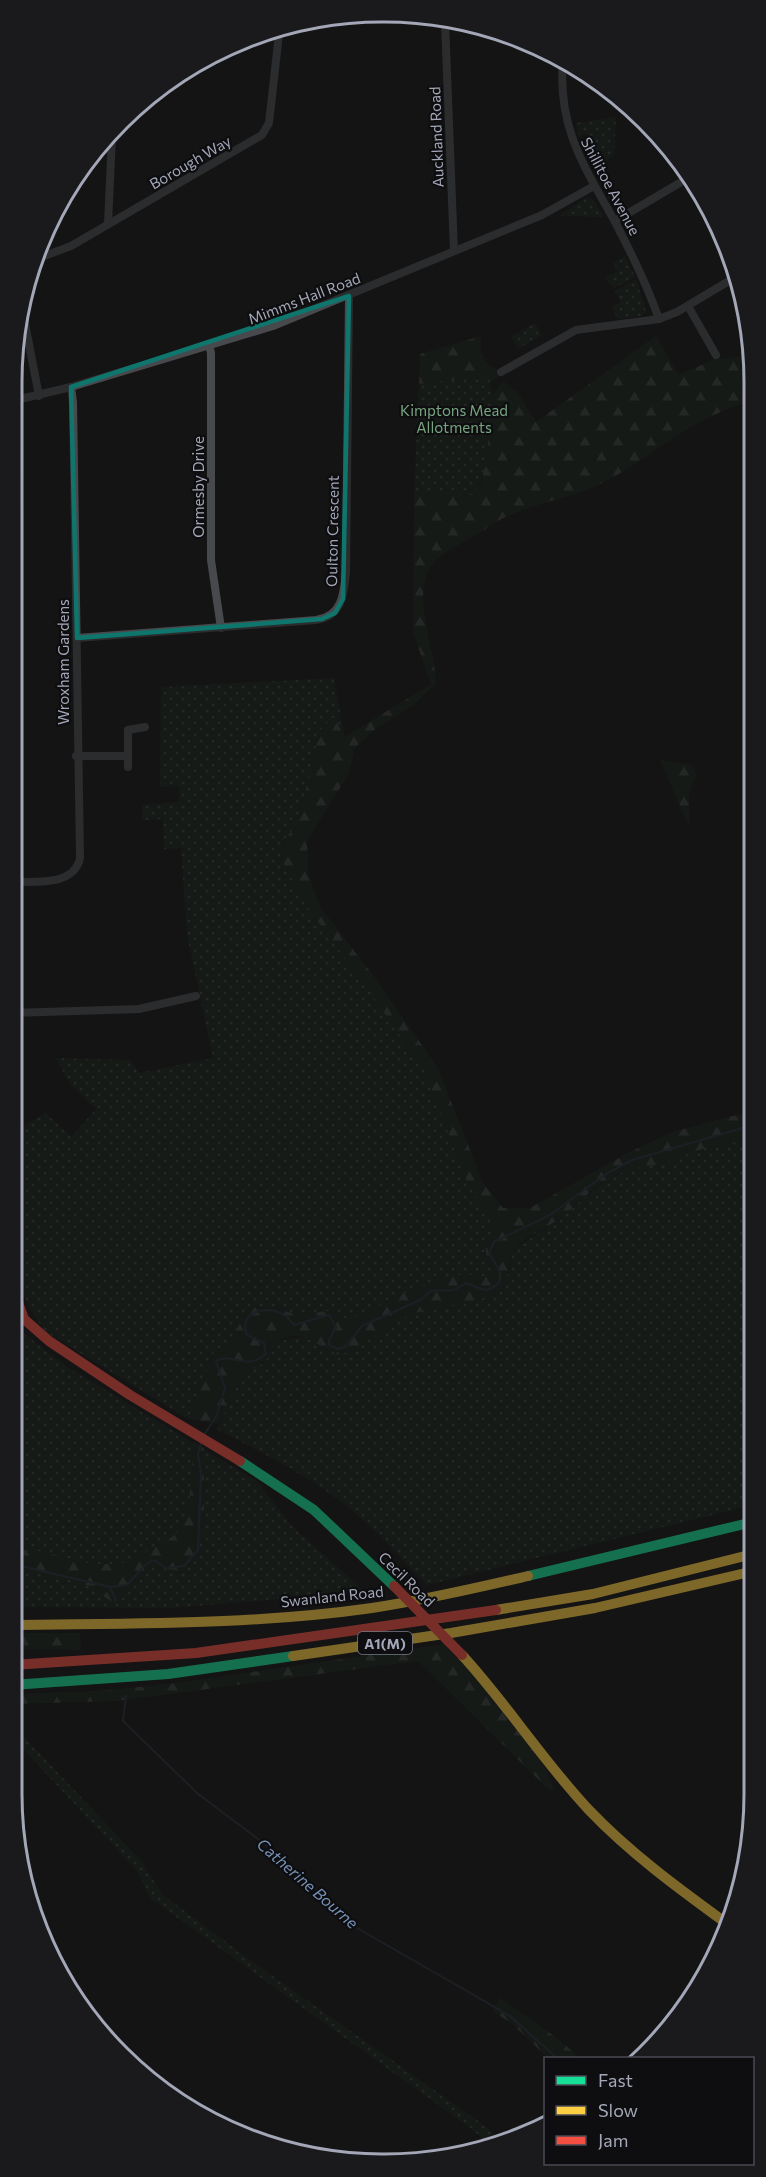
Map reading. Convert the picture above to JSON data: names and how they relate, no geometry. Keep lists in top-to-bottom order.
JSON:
{
  "streets": {
    "main road": ["Cecil Road", "Swanland Road", "A1(M)"],
    "street": [
      "Auckland Road",
      "Borough Way",
      "Shillitoe Avenue",
      "Mimms Hall Road",
      "Ormesby Drive",
      "Oulton Crescent",
      "Wroxham Gardens"
    ]
  },
  "crossings": [
    ["Auckland Road", "Mimms Hall Road"],
    ["Shillitoe Avenue", "Mimms Hall Road"],
    ["Mimms Hall Road", "Ormesby Drive"],
    ["Mimms Hall Road", "Oulton Crescent"],
    ["Mimms Hall Road", "Wroxham Gardens"],
    ["Ormesby Drive", "Oulton Crescent"],
    ["Oulton Crescent", "Wroxham Gardens"]
  ],
  "water": ["Catherine Bourne"],
  "parks": ["Kimptons Mead Allotments"],
  "legend": ["Fast", "Slow", "Jam"]
}
